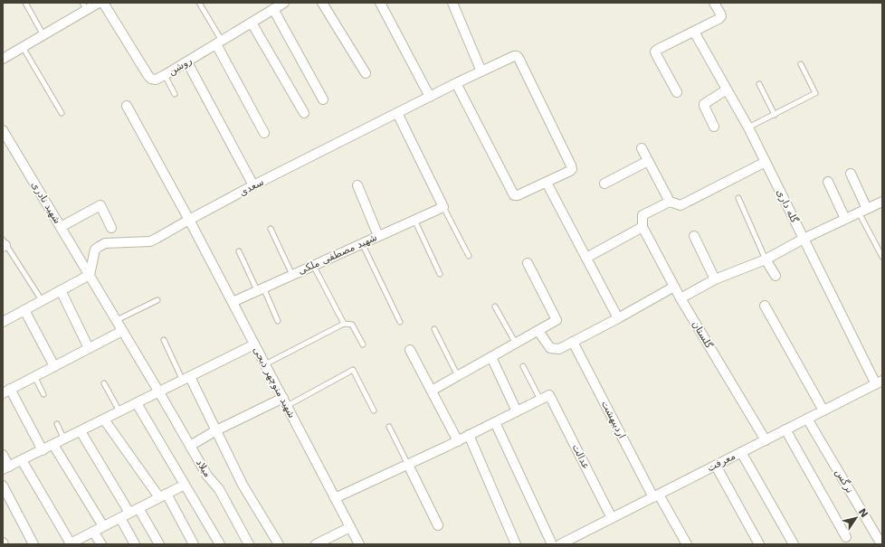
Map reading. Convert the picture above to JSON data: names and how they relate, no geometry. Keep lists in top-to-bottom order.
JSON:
{
  "streets": {
    "street": [
      "روشن",
      "سعدی",
      "شهید نادری",
      "گله داری",
      "شهید مصطفی ملکی",
      "گلستان",
      "شهید منوچهر ذبحی",
      "اردیبهشت",
      "عدالت",
      "معرفت",
      "میلاد",
      "نرگس"
    ]
  },
  "crossings": [
    ["سعدی", "شهید نادری"],
    ["سعدی", "شهید منوچهر ذبحی"],
    ["شهید نادری", "میلاد"],
    ["گله داری", "معرفت"],
    ["شهید مصطفی ملکی", "شهید منوچهر ذبحی"],
    ["گلستان", "معرفت"],
    ["اردیبهشت", "معرفت"],
    ["عدالت", "معرفت"],
    ["معرفت", "نرگس"]
  ],
  "north": "top right"
}
